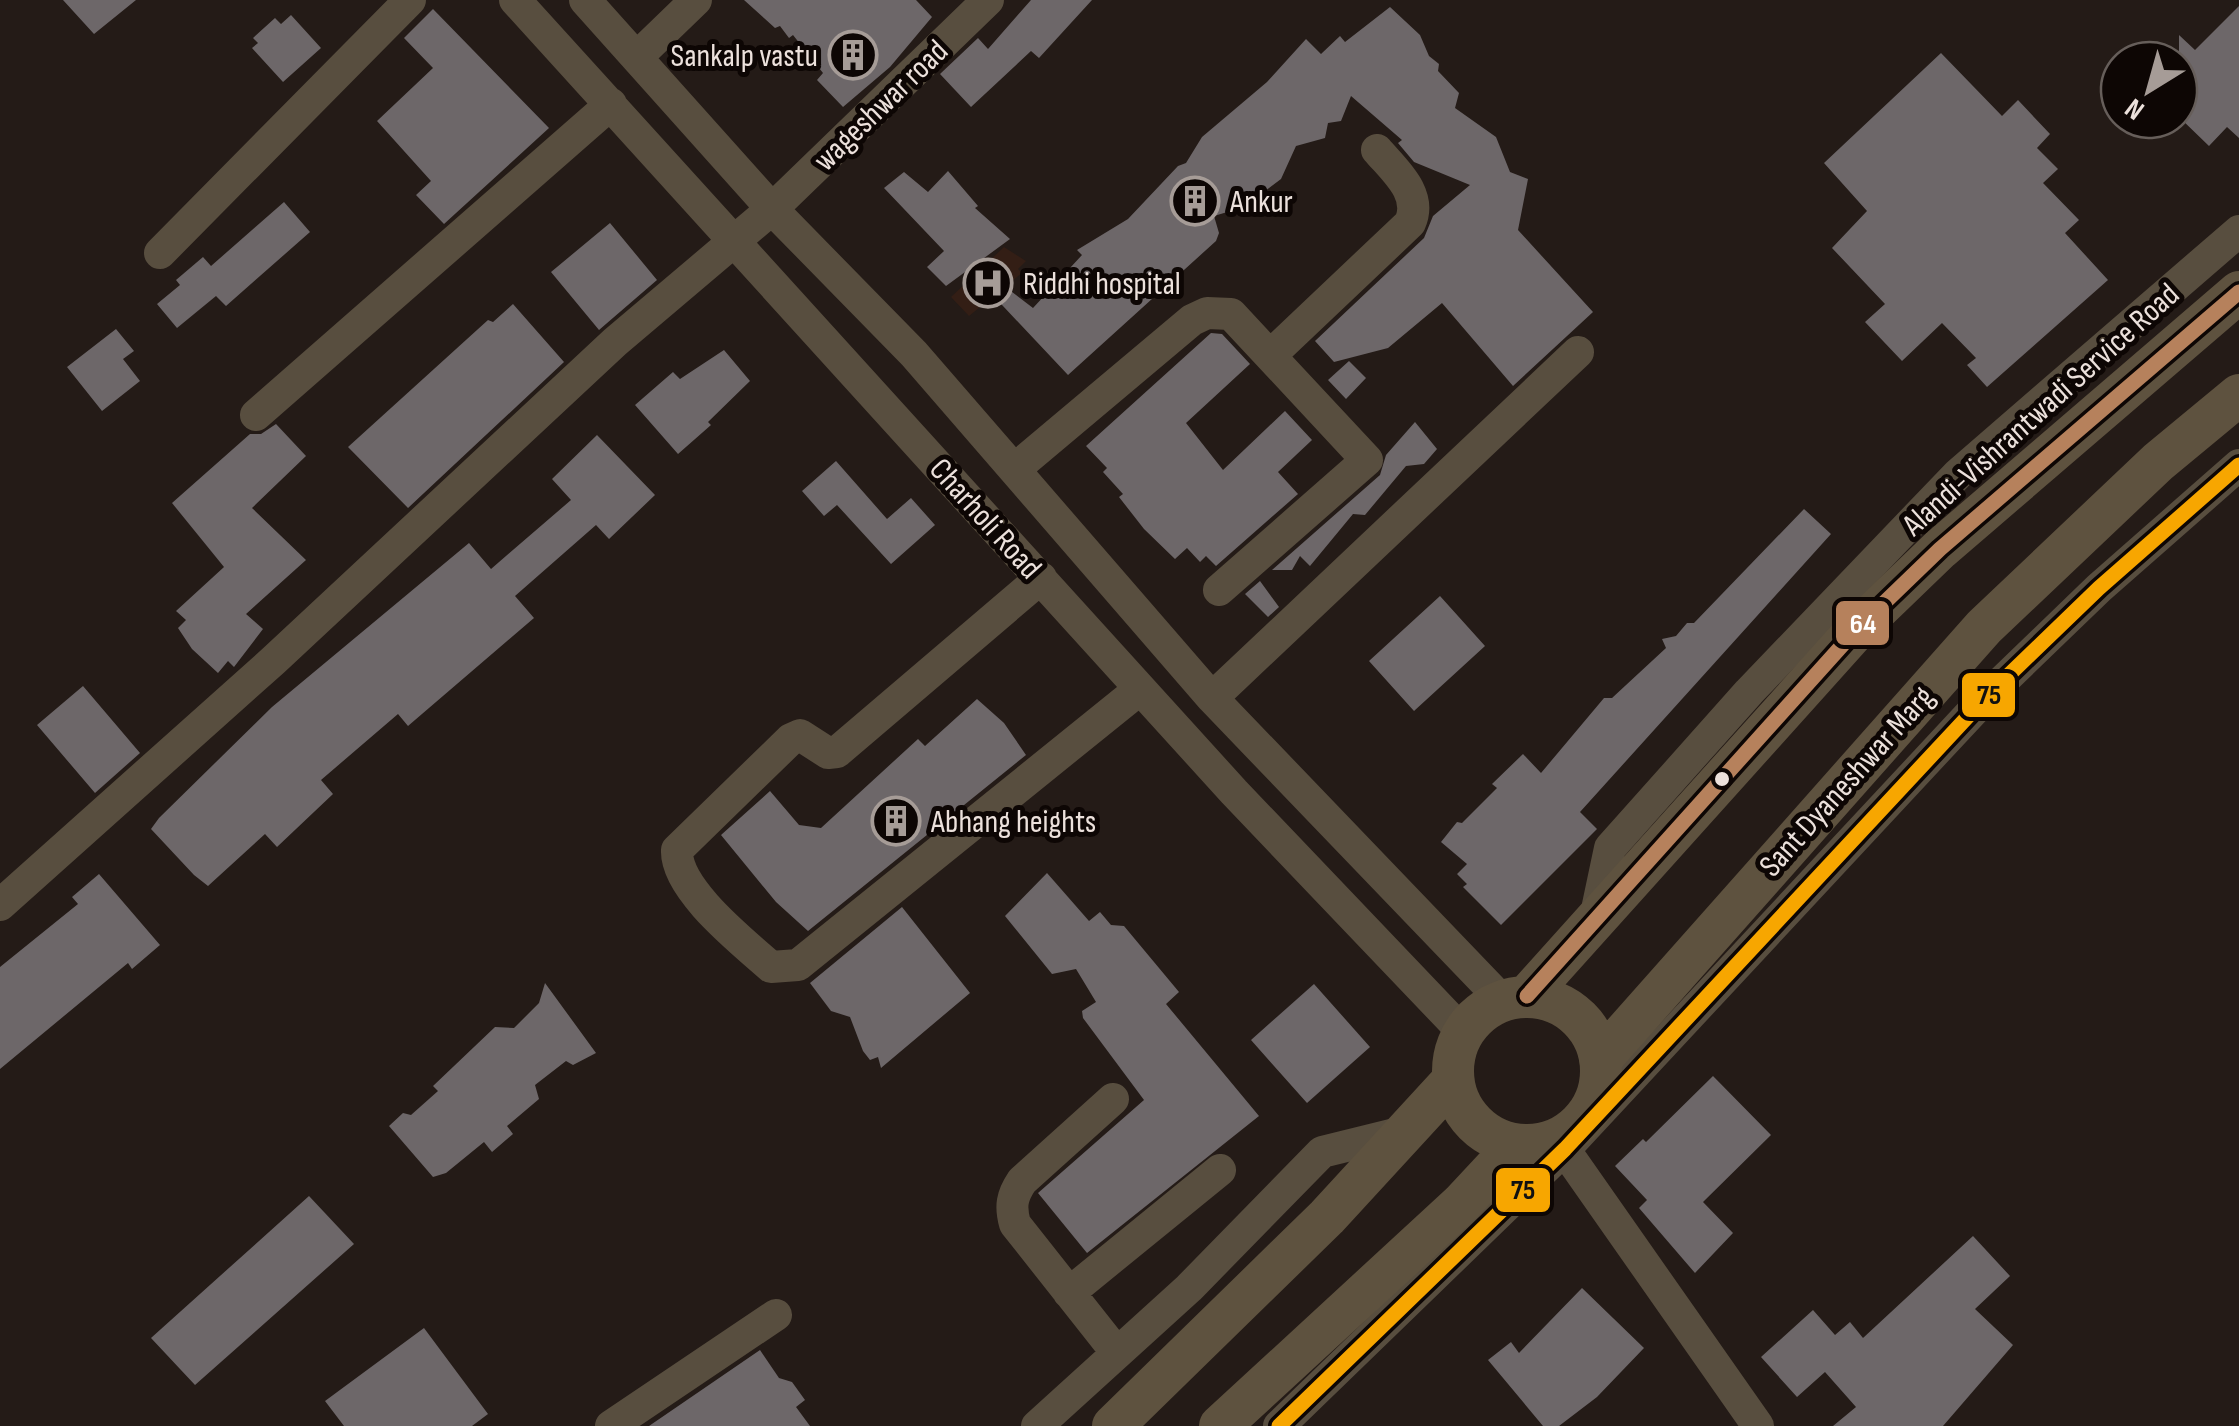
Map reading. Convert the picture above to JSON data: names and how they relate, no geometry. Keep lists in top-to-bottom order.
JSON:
{
  "streets": {
    "main road": ["Sant Dyaneshwar Marg"],
    "street": ["wageshwar road", "Alandi-Vishrantwadi Service Road", "Charholi Road"]
  },
  "crossings": [
    ["wageshwar road", "Charholi Road"],
    ["Charholi Road", "Sant Dyaneshwar Marg"]
  ],
  "places": {
    "building": ["Sankalp vastu", "Ankur", "Abhang heights"],
    "hospital": ["Riddhi hospital"]
  },
  "lines": ["transit line 64", "transit line 75"],
  "north": "bottom left"
}
